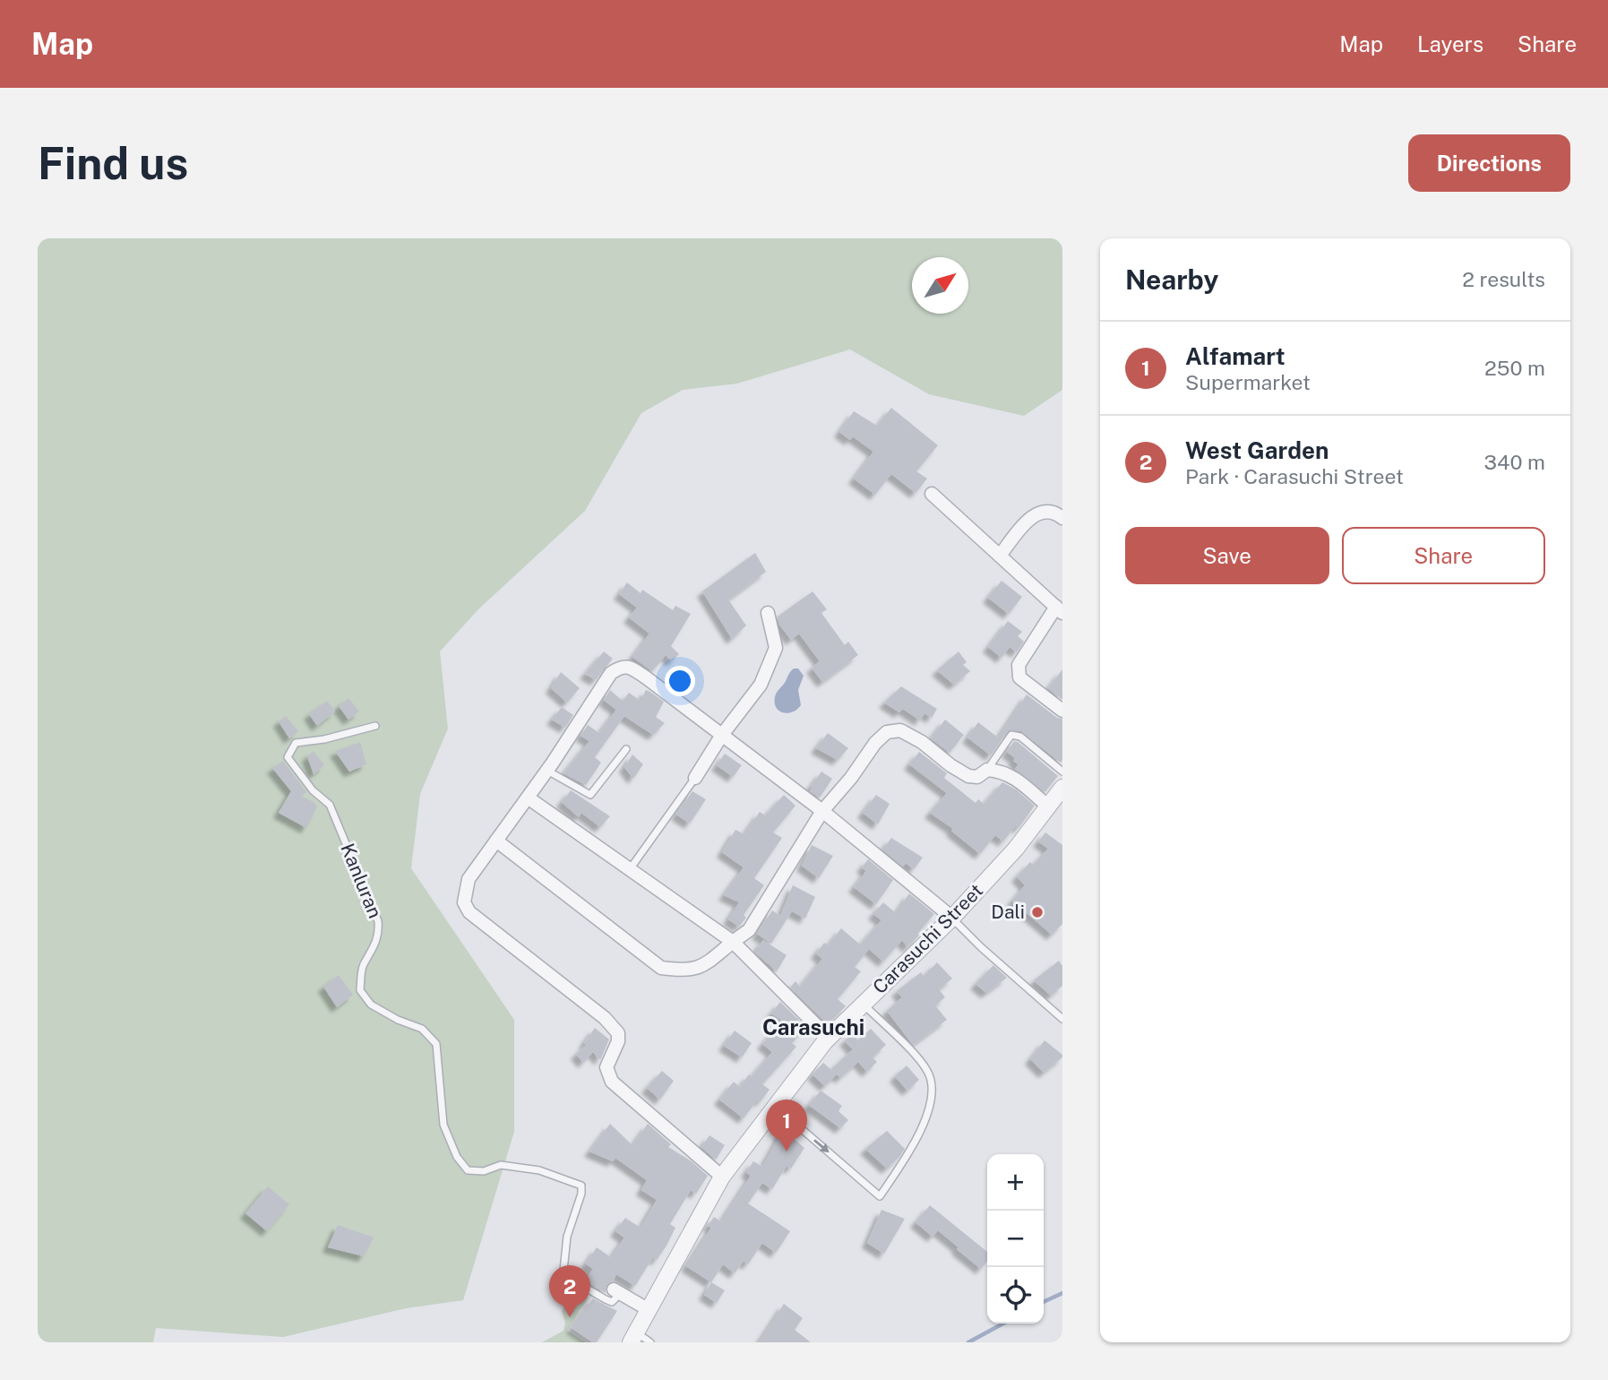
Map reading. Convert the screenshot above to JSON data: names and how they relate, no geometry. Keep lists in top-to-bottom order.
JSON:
{
  "streets": {
    "street": ["Carasuchi Street"],
    "lane": ["Kanluran"]
  },
  "districts": ["Carasuchi"],
  "places": ["Dali"],
  "north": "top right",
  "page": {
    "header": "Map",
    "nav": ["Map", "Layers", "Share"],
    "buttons": [
      "Directions",
      ["Save", "Share"]
    ],
    "title": "Find us",
    "heading": ["Nearby", "2 results"],
    "list": [
      {
        "mark": "1",
        "name": "Alfamart",
        "note": "Supermarket",
        "value": "250 m"
      },
      {
        "mark": "2",
        "name": "West Garden",
        "note": "Park · Carasuchi Street",
        "value": "340 m"
      }
    ],
    "pins": ["1", "2"],
    "map_buttons": ["+", "−"]
  }
}
